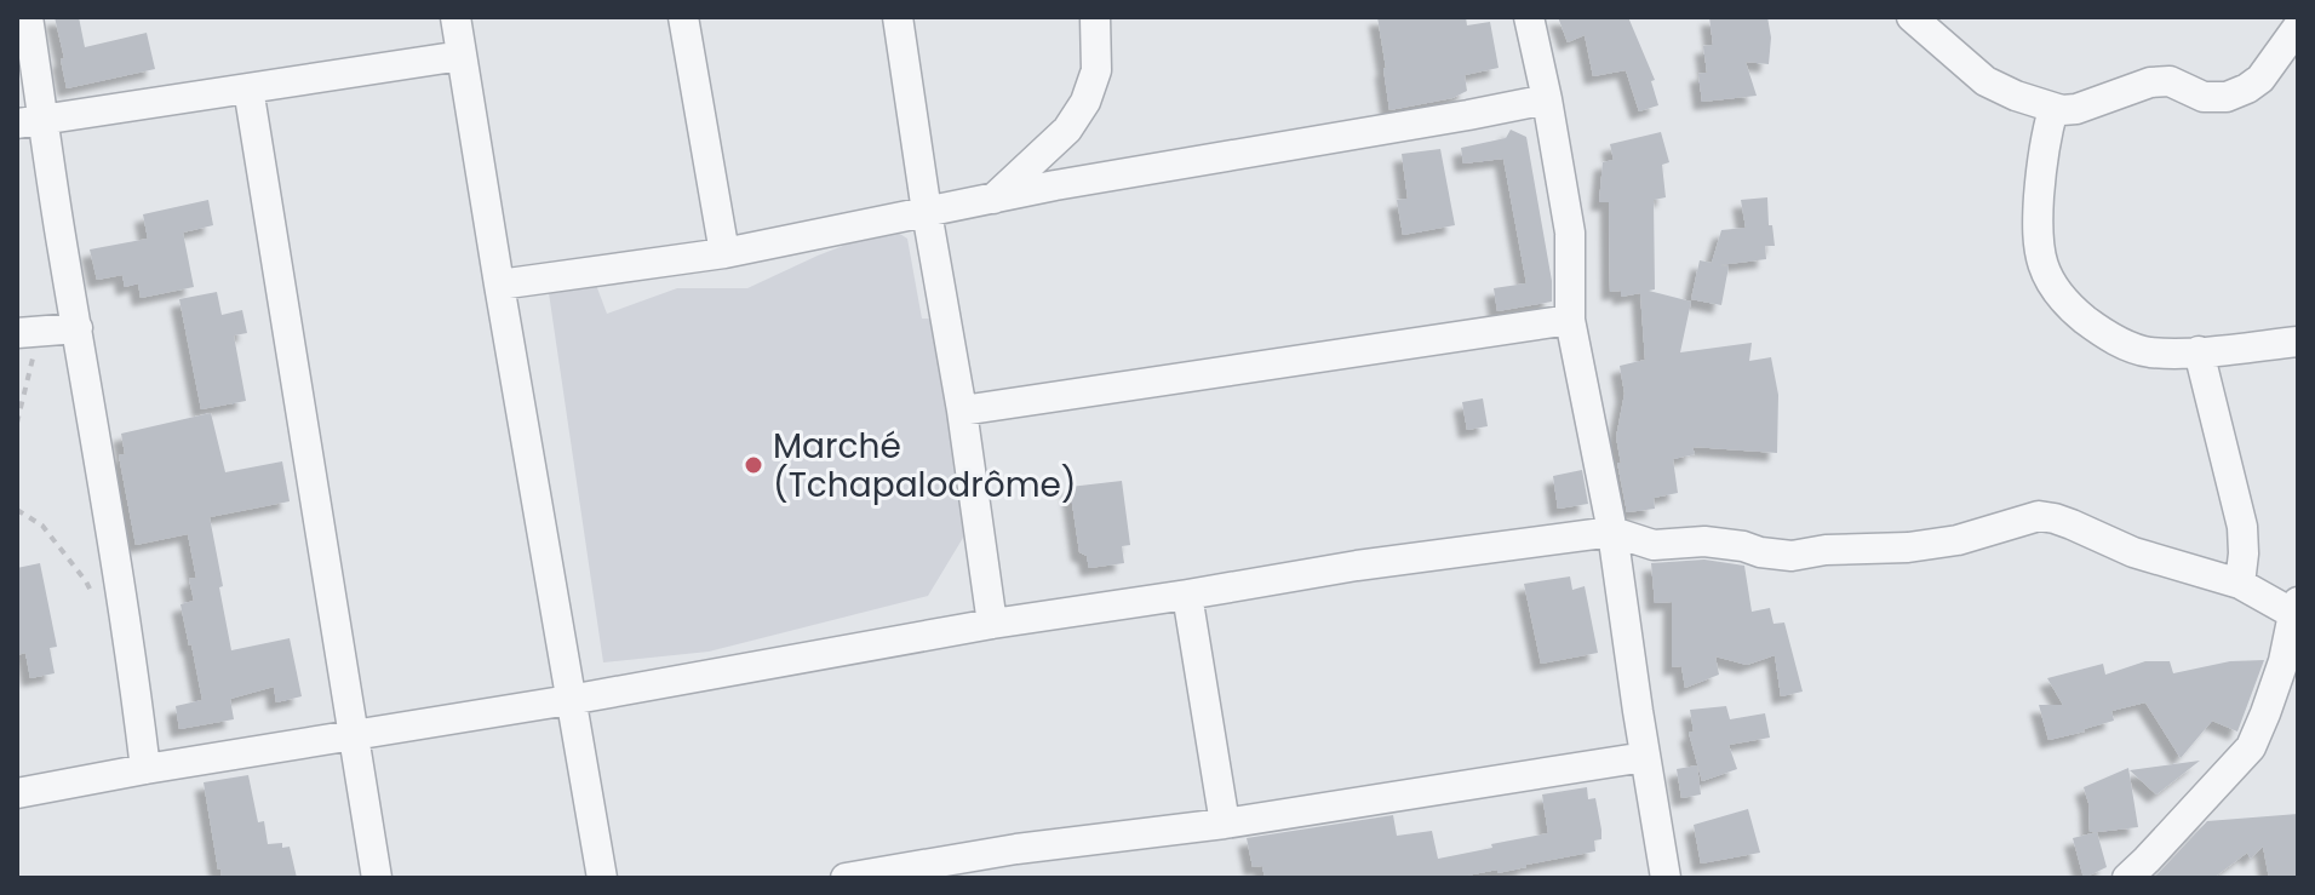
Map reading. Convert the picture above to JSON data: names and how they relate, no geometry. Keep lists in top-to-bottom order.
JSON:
{
  "places": ["Marché (Tchapalodrôme)"]
}
